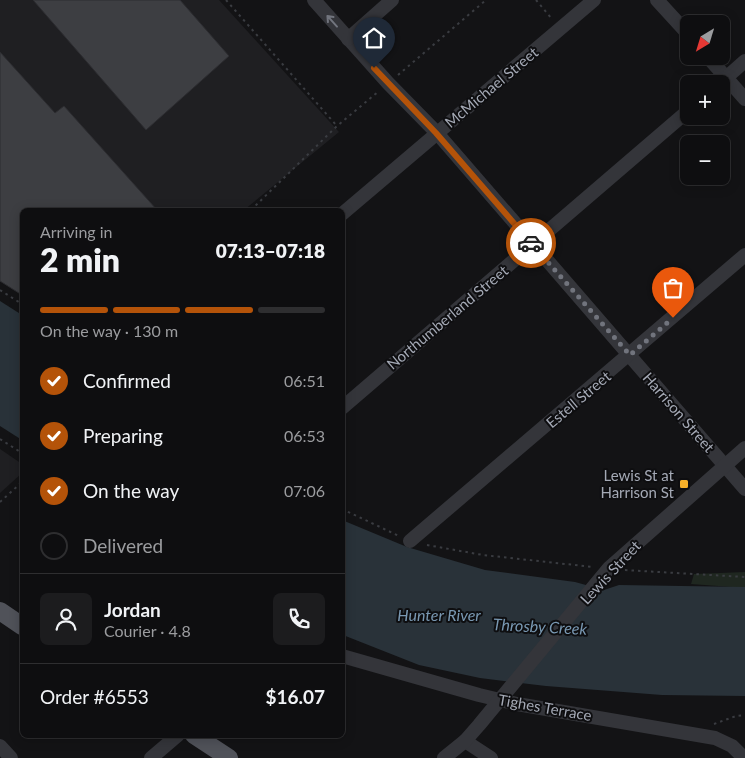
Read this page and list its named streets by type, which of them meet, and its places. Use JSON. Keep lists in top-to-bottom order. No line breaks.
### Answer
{"streets":{"street":["McMichael Street","Northumberland Street","Estell Street","Harrison Street","Lewis Street","Tighes Terrace"]},"crossings":[["McMichael Street","Harrison Street"],["Northumberland Street","Harrison Street"],["Estell Street","Harrison Street"],["Harrison Street","Lewis Street"]],"water":["Hunter River","Throsby Creek"],"places":{"transit":["Lewis St at Harrison St"]},"north":"bottom left","page":{"map_buttons":["+","−"],"heading":["2 min","Arriving in","07:13–07:18"],"panel":["Jordan","Courier · 4.8","Order #6553","$16.07"],"bar":"On the way · 130 m","list":[["Confirmed","06:51"],["Preparing","06:53"],["On the way","07:06"],"Delivered"]}}
